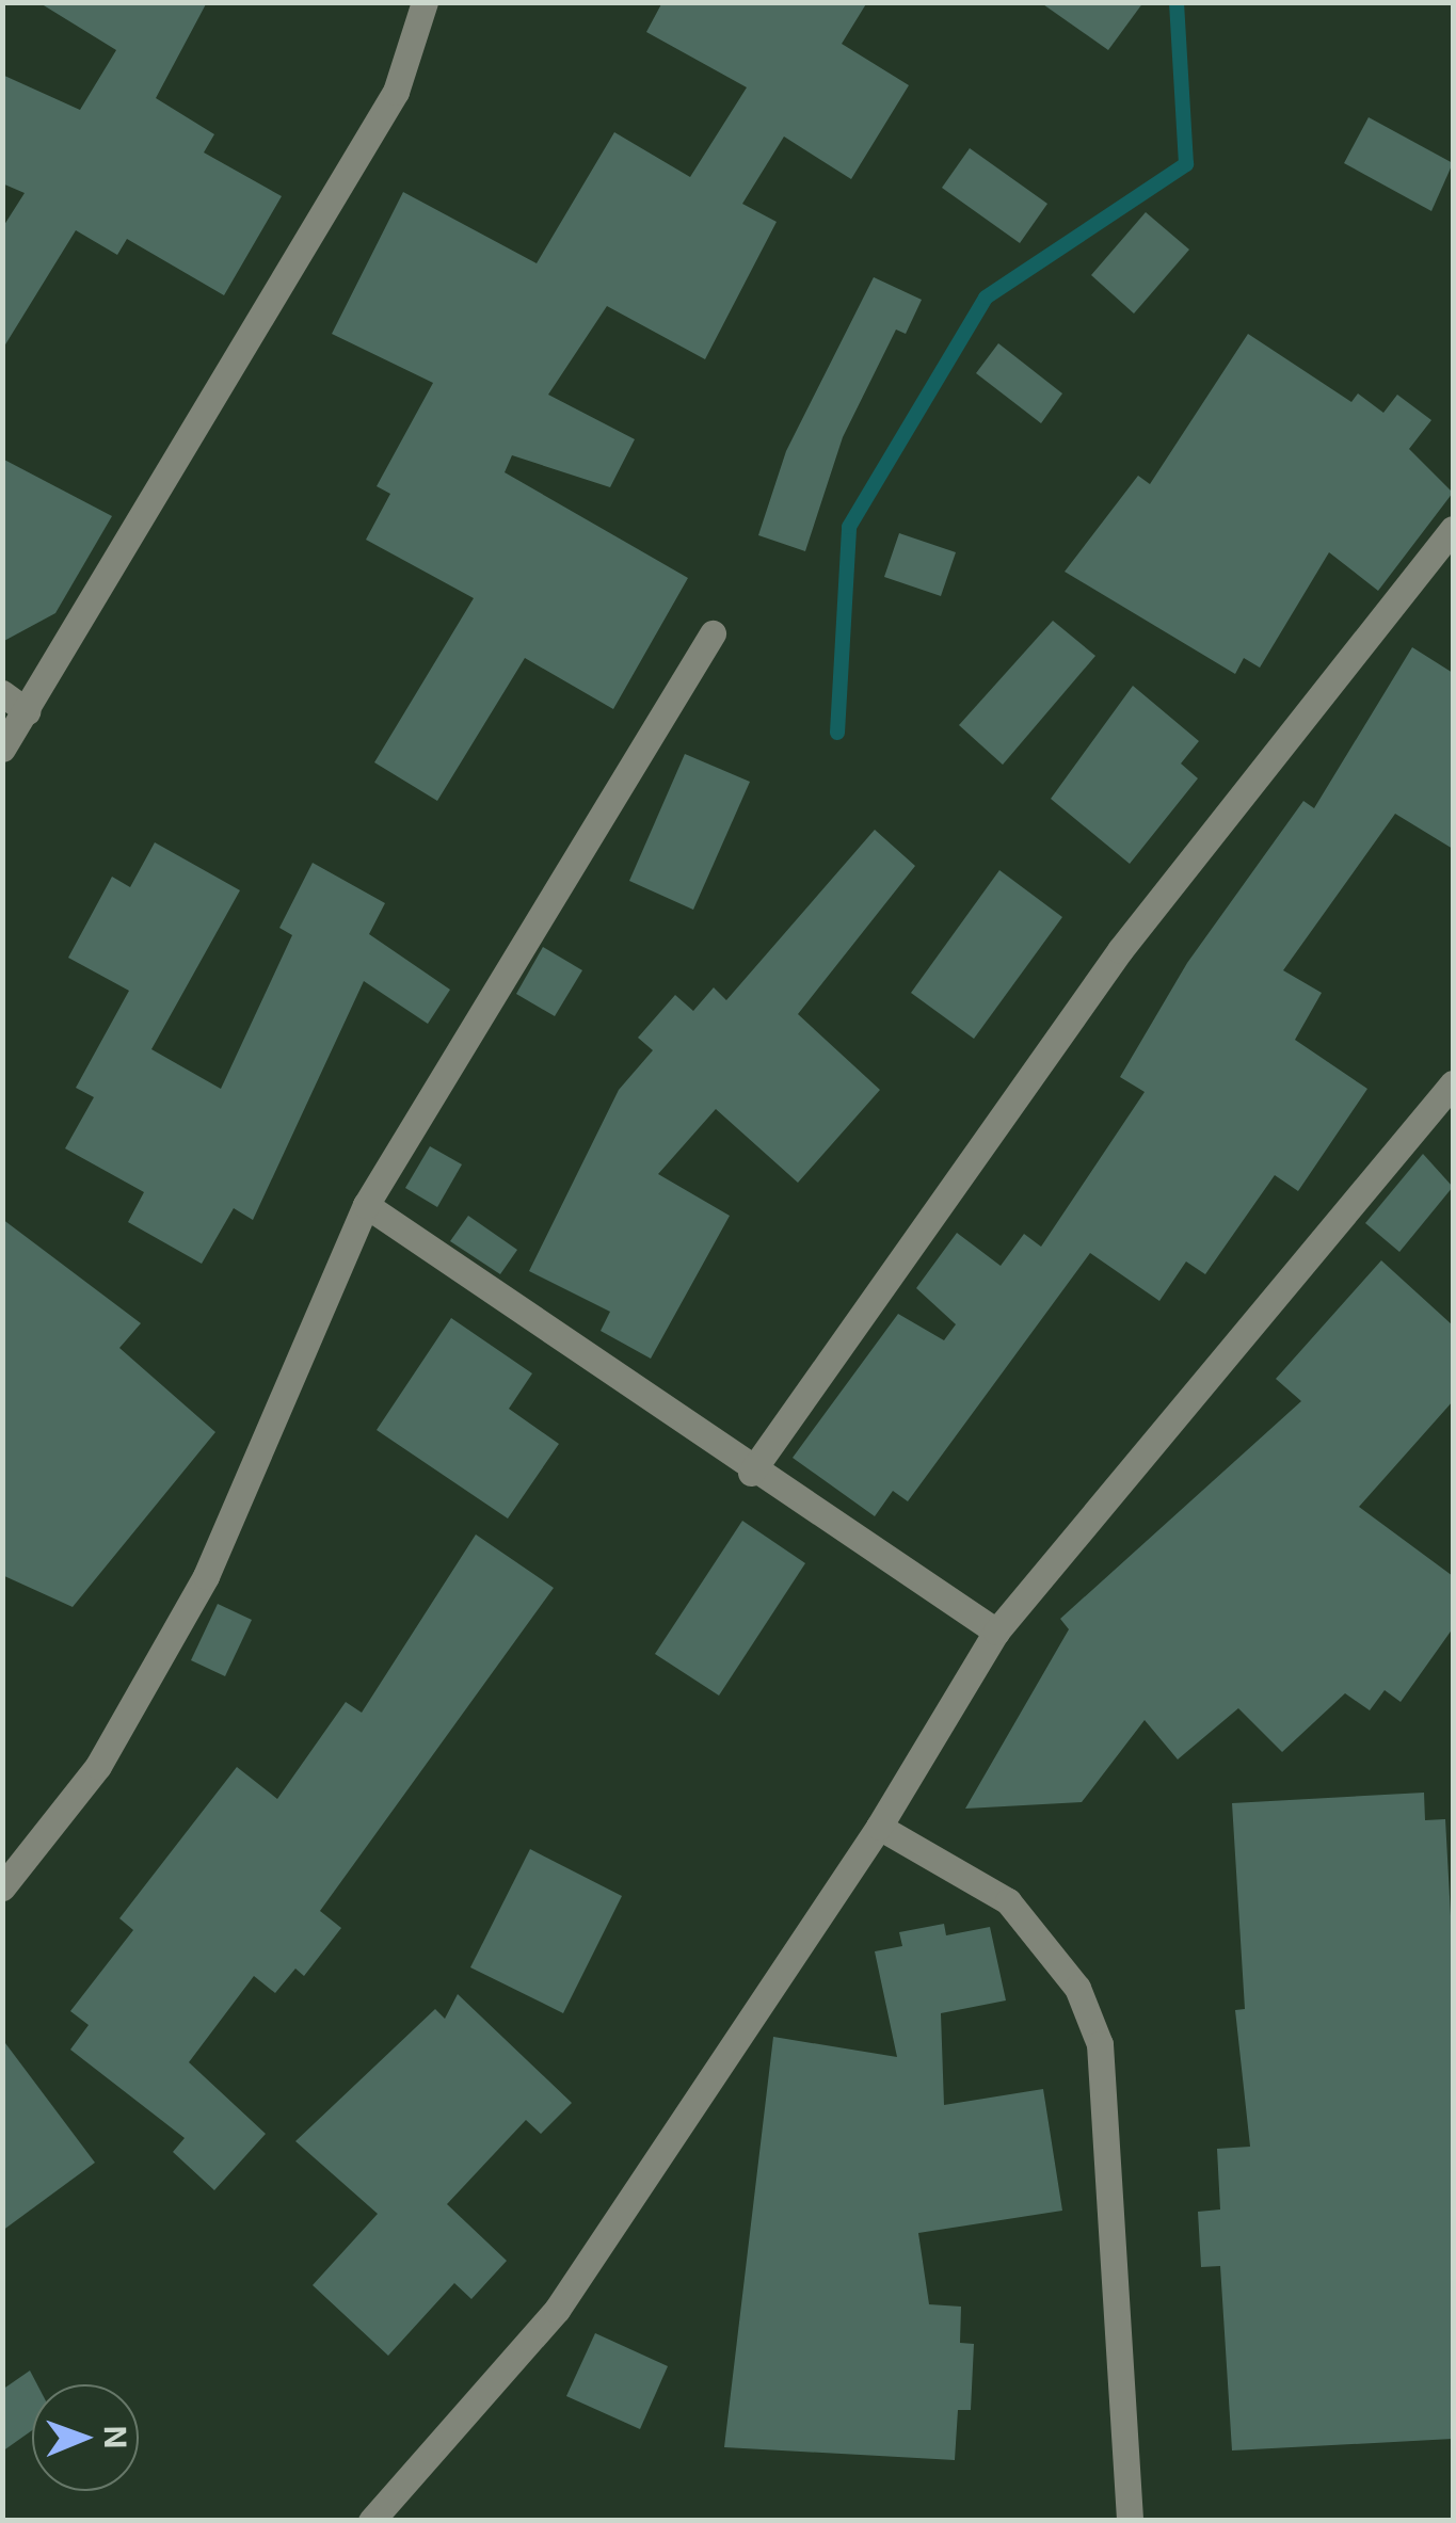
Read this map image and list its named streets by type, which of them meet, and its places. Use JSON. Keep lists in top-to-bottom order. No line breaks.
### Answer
{"north":"right"}
